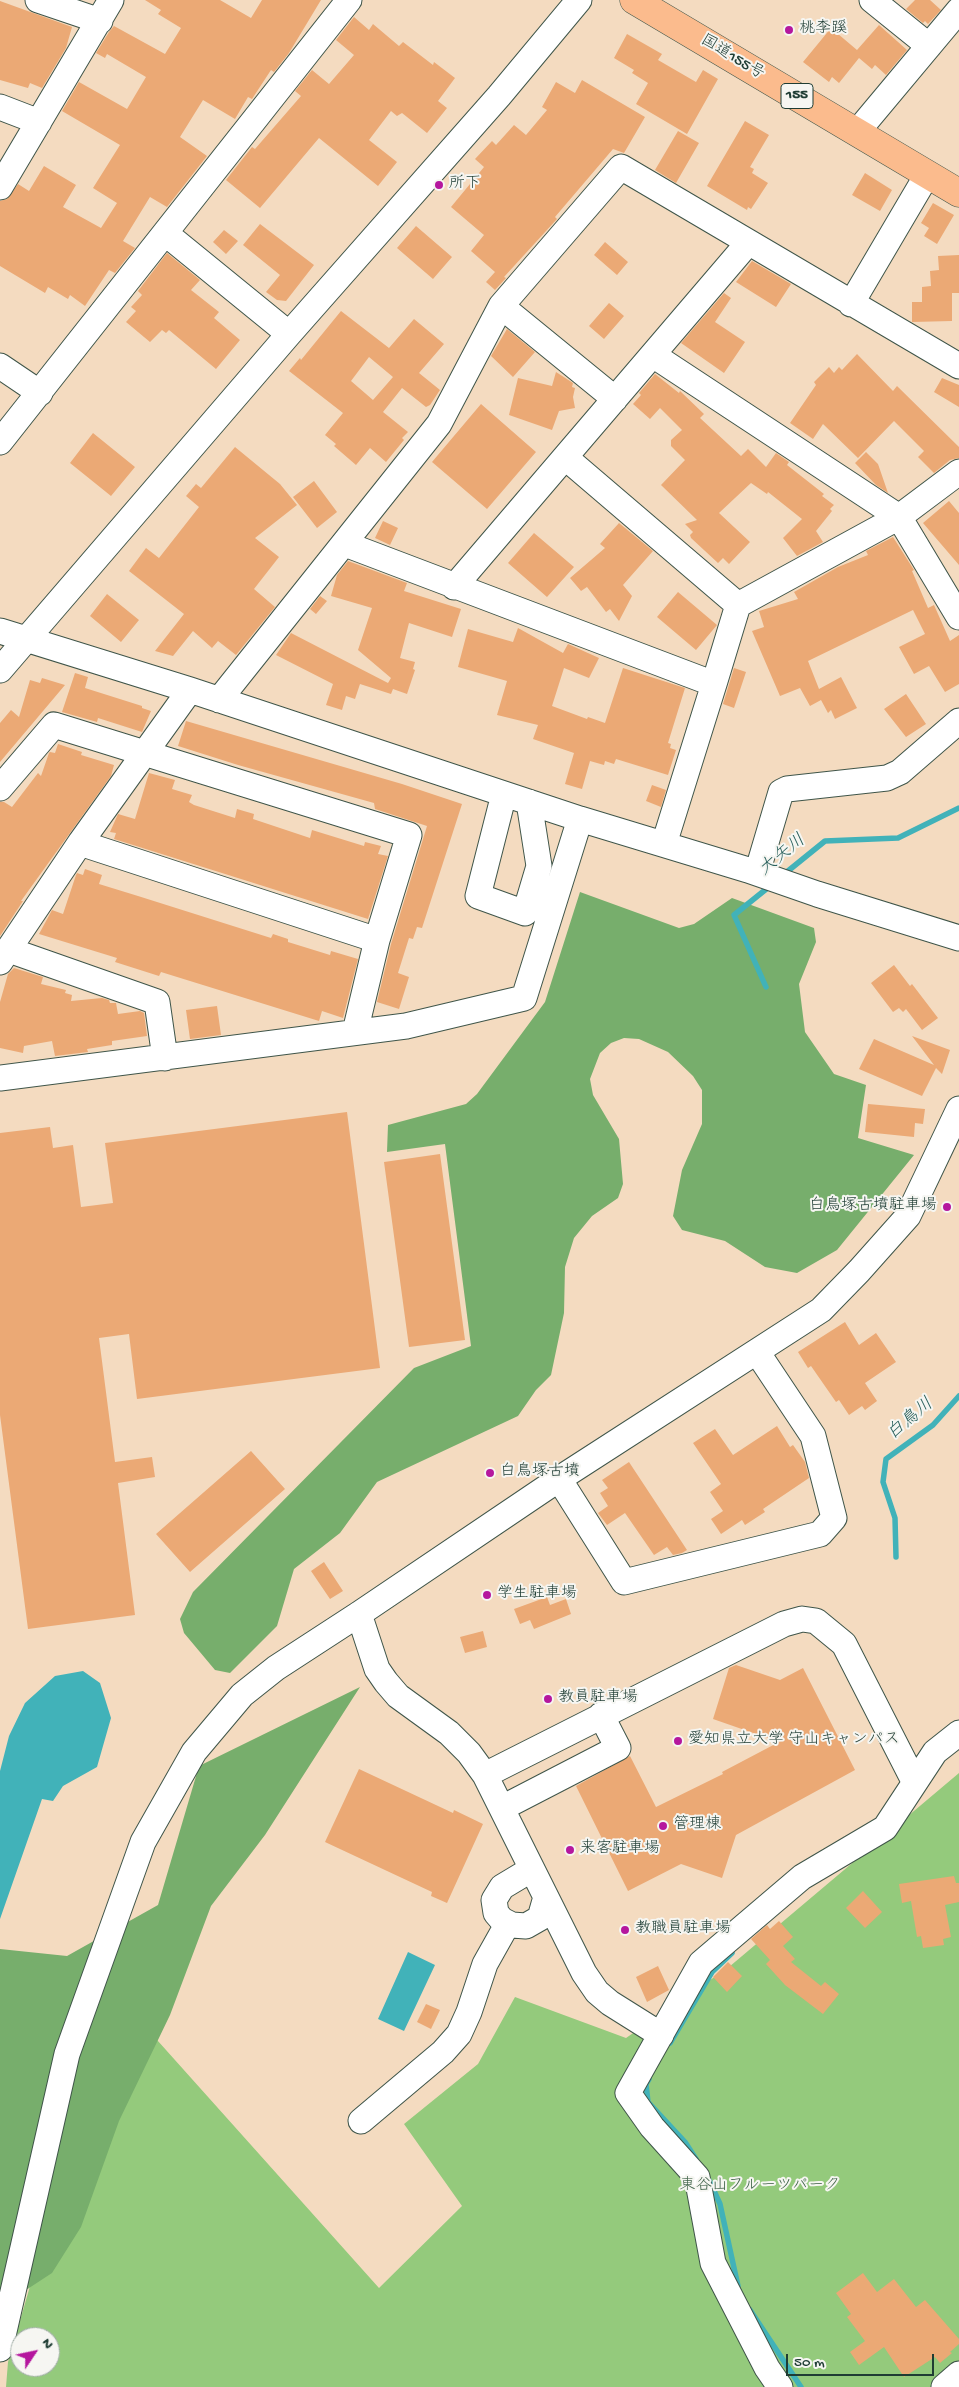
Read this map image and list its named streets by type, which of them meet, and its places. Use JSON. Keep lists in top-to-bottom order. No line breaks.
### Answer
{"streets":{"highway":["国道155号","155"]},"water":["大矢川","白鳥川"],"parks":["東谷山フルーツパーク"],"places":["桃李蹊","所下","白鳥塚古墳駐車場","白鳥塚古墳","学生駐車場","教員駐車場","愛知県立大学 守山キャンパス","管理棟","来客駐車場","教職員駐車場"],"scale_bar":"50 m","north":"top right"}
